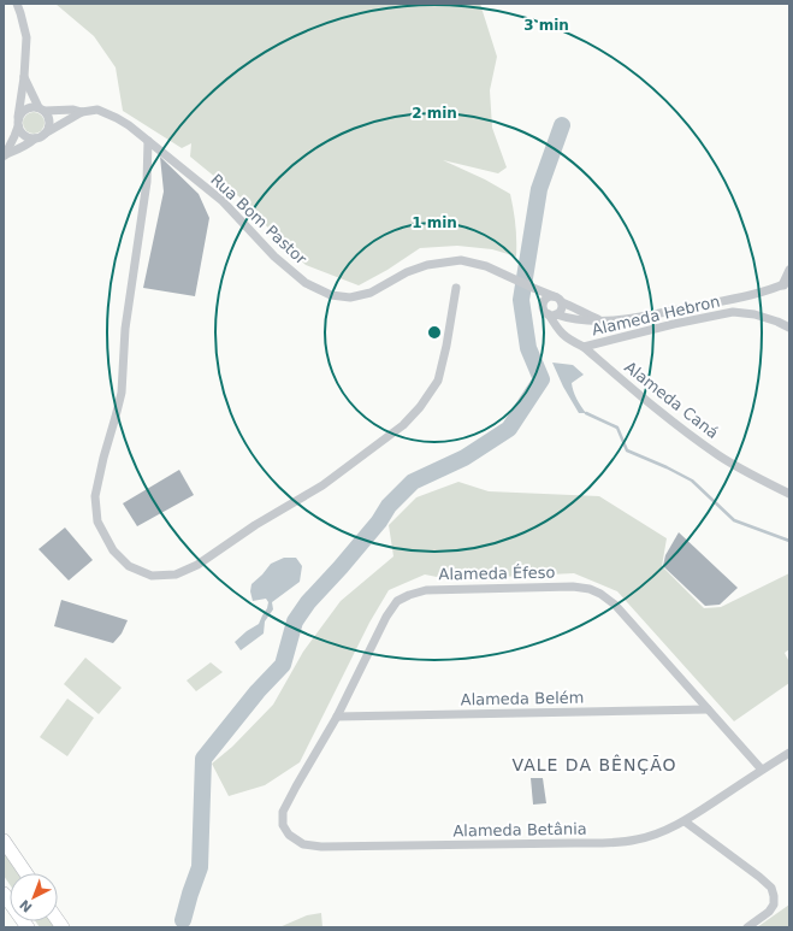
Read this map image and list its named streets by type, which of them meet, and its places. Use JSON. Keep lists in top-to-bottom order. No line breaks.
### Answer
{"streets":{"street":["Rua Bom Pastor","Alameda Hebron","Alameda Caná","Alameda Éfeso","Alameda Belém","Alameda Betânia"]},"crossings":[["Alameda Hebron","Alameda Caná"],["Alameda Éfeso","Alameda Belém"],["Alameda Éfeso","Alameda Betânia"]],"districts":["VALE DA BÊNÇÃO"],"north":"bottom left","rings":["3 min","2 min","1 min"]}
